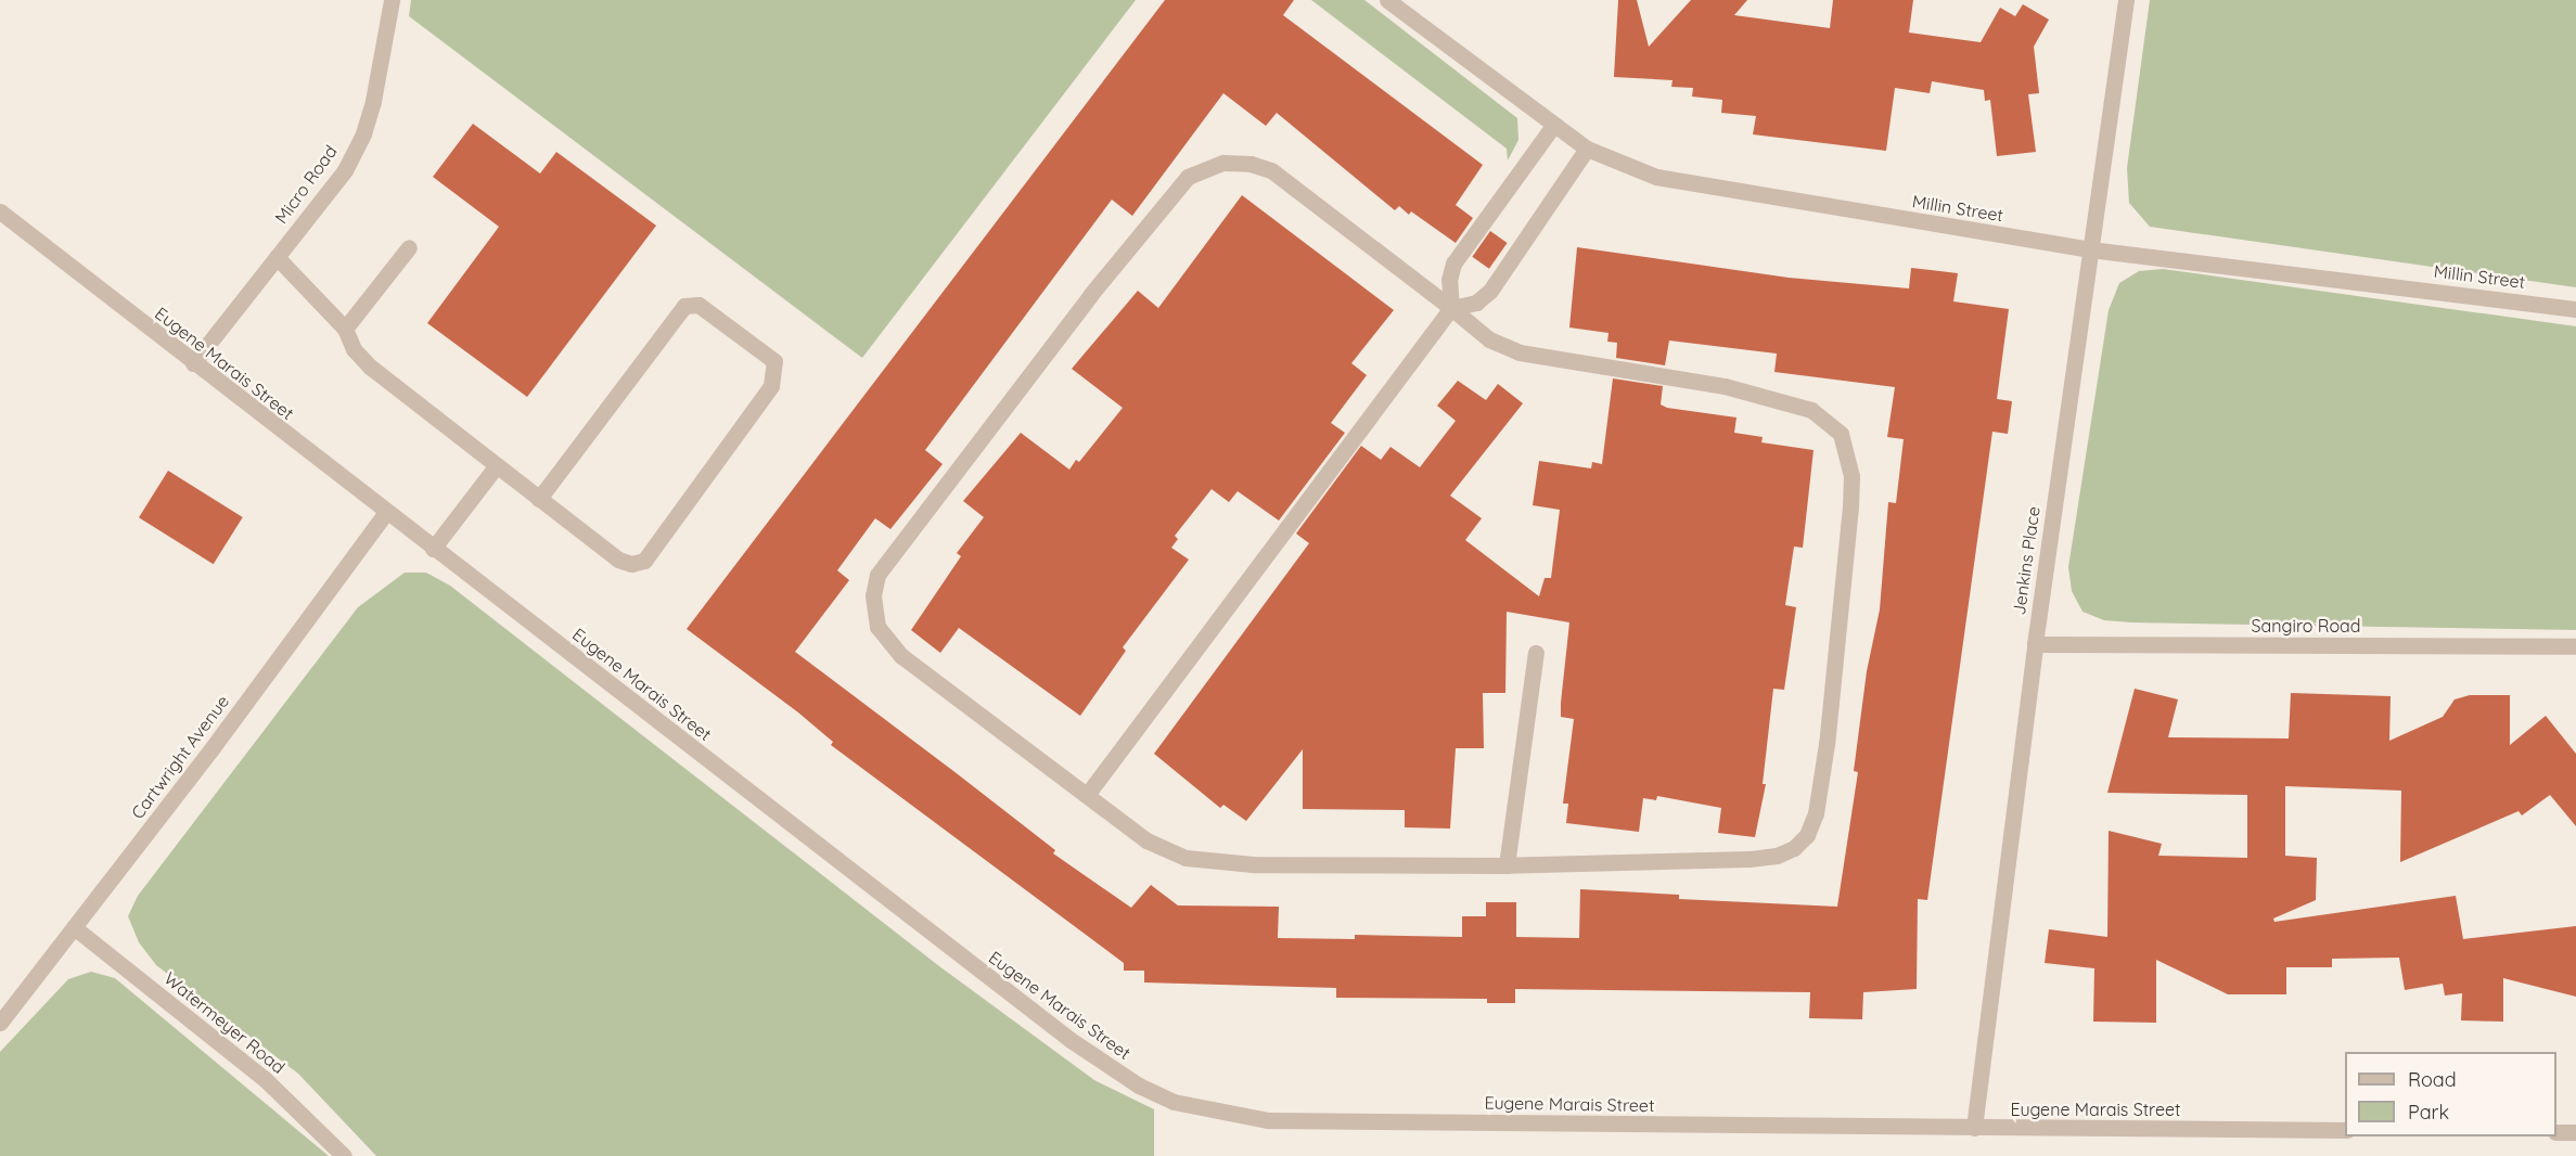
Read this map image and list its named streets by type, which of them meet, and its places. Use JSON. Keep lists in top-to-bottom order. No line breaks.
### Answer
{"streets":{"street":["Micro Road","Millin Street","Eugene Marais Street","Jenkins Place","Sangiro Road","Cartwright Avenue","Watermeyer Road"]},"crossings":[["Micro Road","Eugene Marais Street"],["Millin Street","Jenkins Place"],["Eugene Marais Street","Jenkins Place"],["Eugene Marais Street","Cartwright Avenue"],["Jenkins Place","Sangiro Road"],["Cartwright Avenue","Watermeyer Road"]],"legend":["Road","Park"]}
